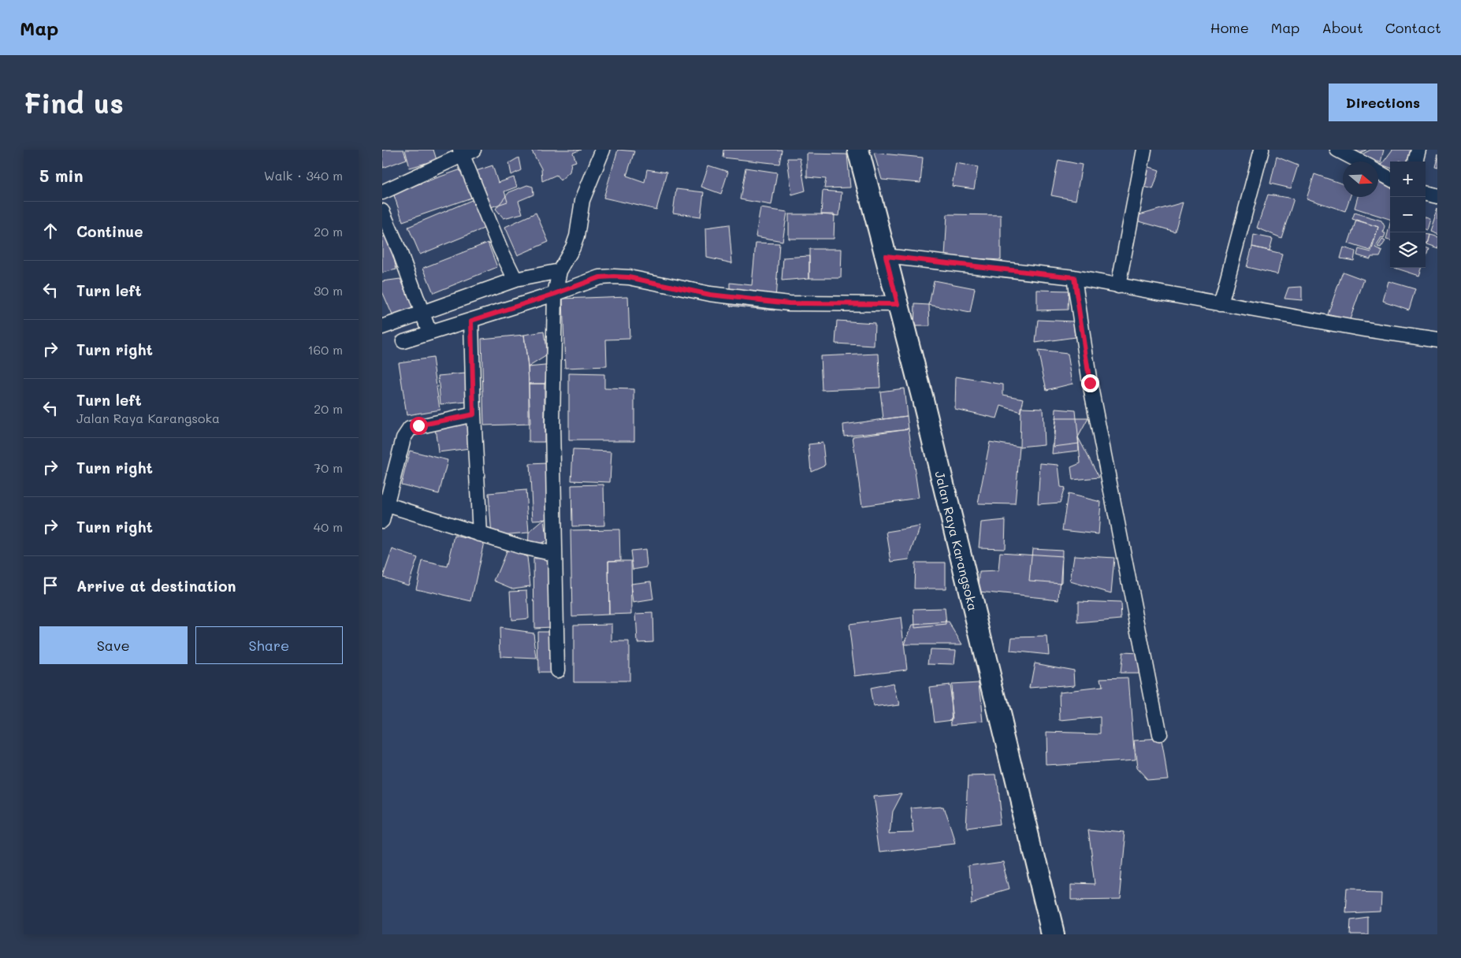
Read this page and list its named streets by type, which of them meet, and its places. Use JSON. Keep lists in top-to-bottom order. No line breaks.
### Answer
{"streets":{"main road":["Jalan Raya Karangsoka"]},"north":"right","page":{"header":"Map","nav":["Home","Map","About","Contact"],"buttons":["Directions",["Save","Share"]],"title":"Find us","heading":["5 min","Walk · 340 m"],"map_buttons":["+","−"],"list":[["Continue","20 m"],["Turn left","30 m"],["Turn right","160 m"],["Turn left","Jalan Raya Karangsoka","20 m"],["Turn right","70 m"],["Turn right","40 m"],"Arrive at destination"]}}
